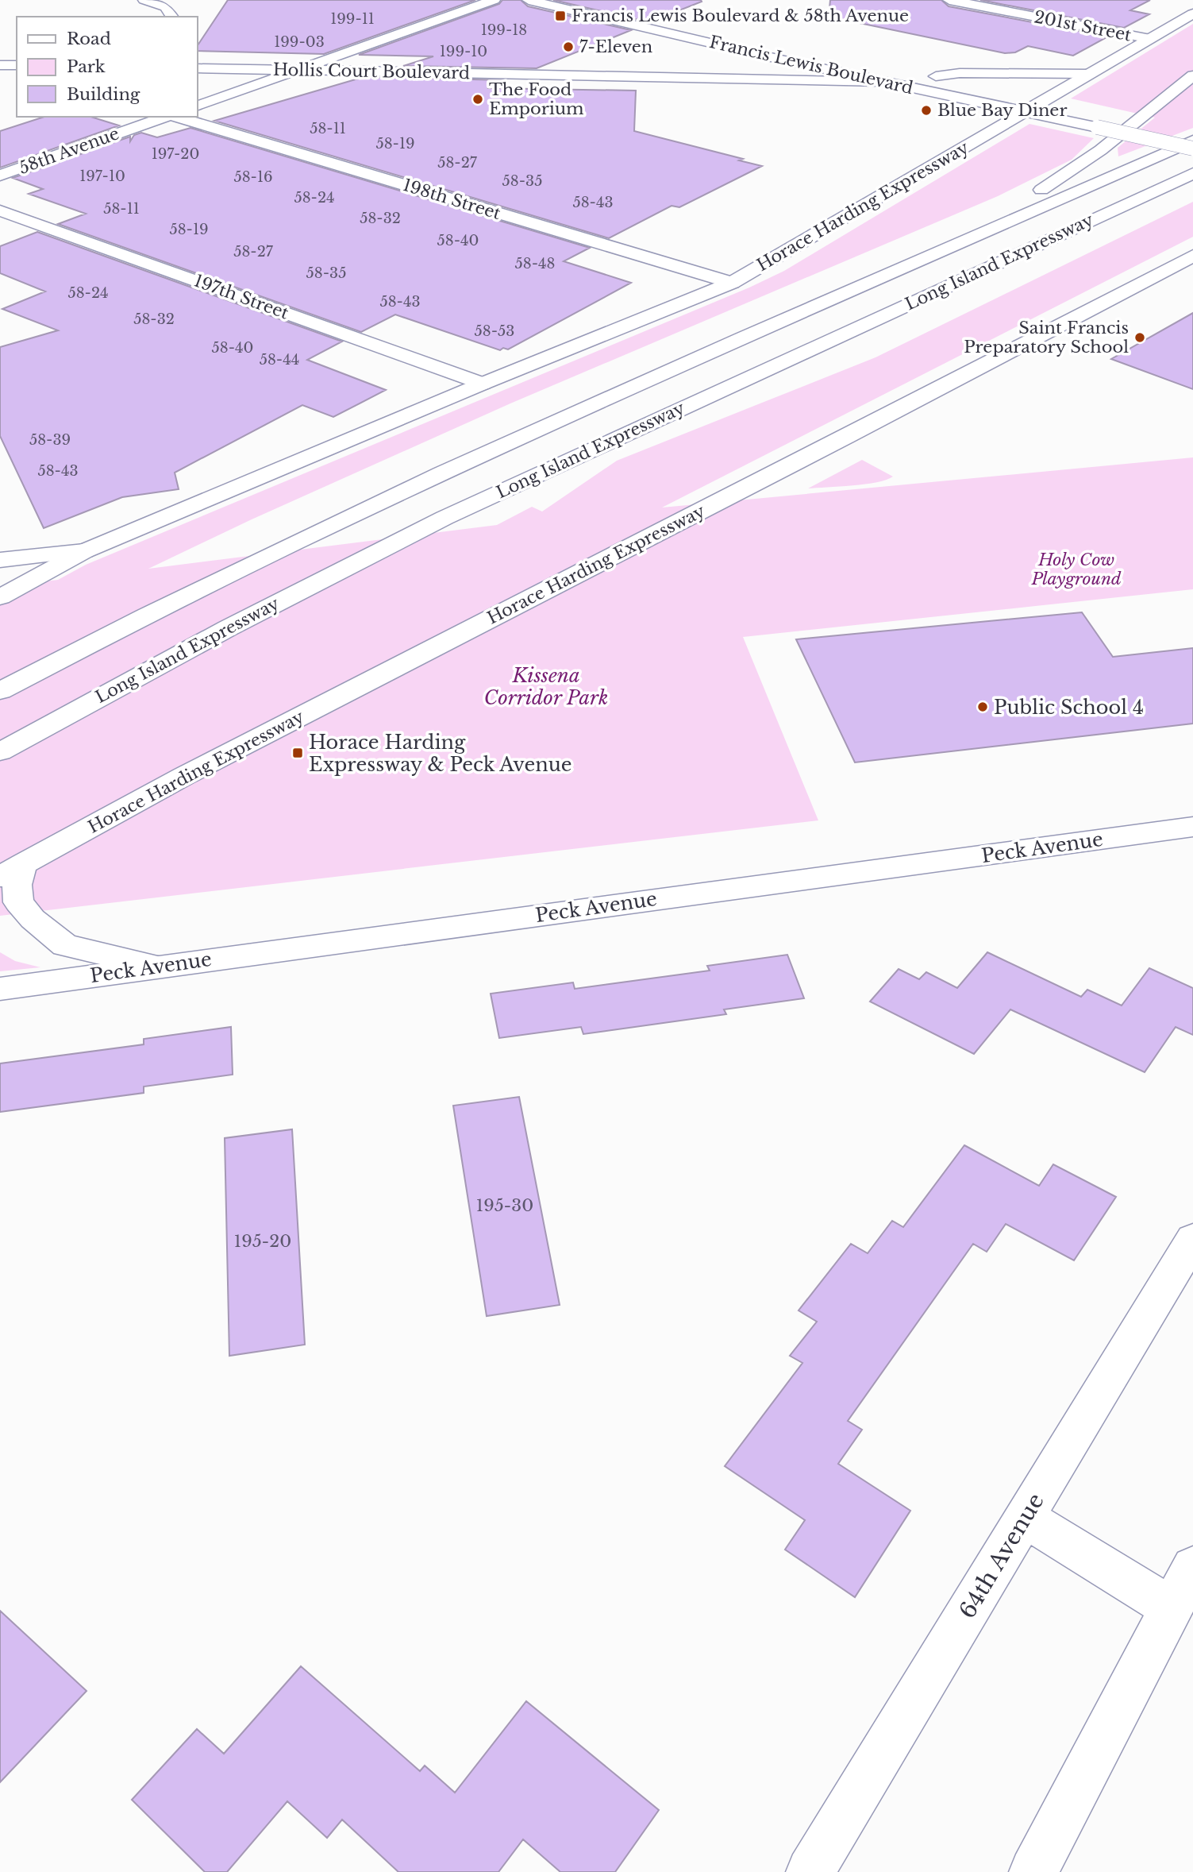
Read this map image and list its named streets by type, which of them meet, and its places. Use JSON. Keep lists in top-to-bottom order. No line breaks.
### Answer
{"streets":{"main road":["201st Street","Francis Lewis Boulevard","Hollis Court Boulevard","58th Avenue","198th Street","Horace Harding Expressway","Long Island Expressway","197th Street","Peck Avenue","64th Avenue"]},"crossings":[["201st Street","Horace Harding Expressway"],["Francis Lewis Boulevard","Hollis Court Boulevard"],["Francis Lewis Boulevard","Horace Harding Expressway"],["198th Street","Horace Harding Expressway"],["Horace Harding Expressway","197th Street"]],"parks":["Holy Cow Playground","Kissena Corridor Park"],"places":{"transit":["Francis Lewis Boulevard & 58th Avenue","Horace Harding Expressway & Peck Avenue"],"other":["7-Eleven","The Food Emporium","Blue Bay Diner","Saint Francis Preparatory School","Public School 4"]},"house_numbers":["199-11","199-18","199-03","199-10","58-11","58-19","197-20","58-27","197-10","58-16","58-35","58-24","58-43","58-11","58-32","58-19","58-40","58-27","58-48","58-35","58-24","58-43","58-32","58-53","58-40","58-44","58-39","58-43","195-30","195-20"],"legend":["Road","Park","Building"]}
